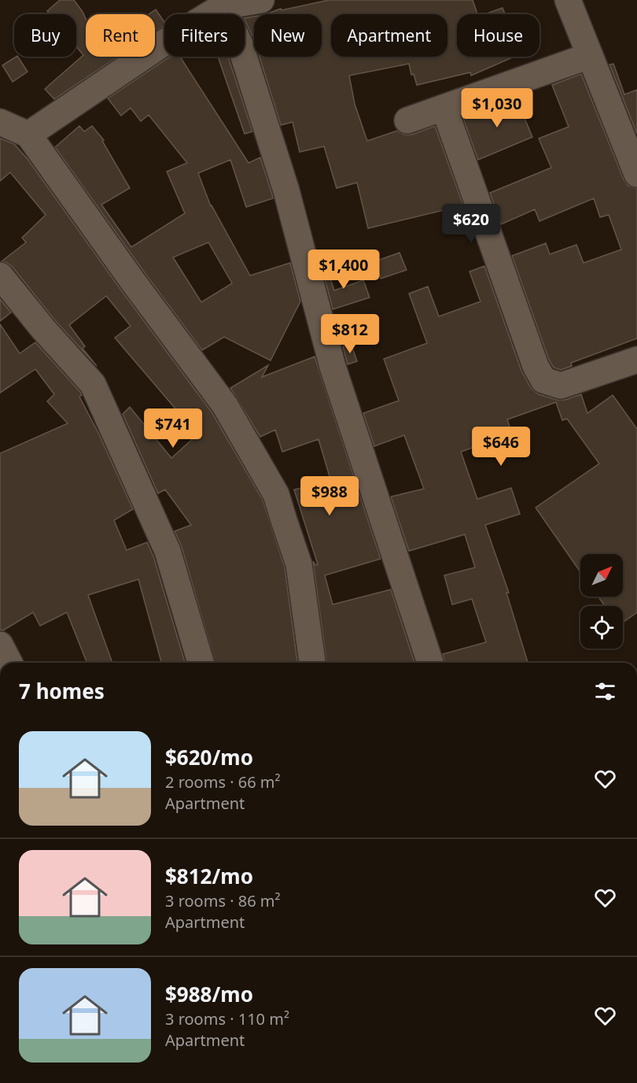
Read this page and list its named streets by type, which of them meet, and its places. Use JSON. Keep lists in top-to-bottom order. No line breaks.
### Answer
{"north":"top right","page":{"chip":["Buy","Rent","Filters","New","Apartment","House"],"price":["$1,030","$620","$1,400","$812","$741","$646","$988"],"heading":"7 homes","list":[{"name":"$620/mo","note":"2 rooms · 66 m² · Apartment"},{"name":"$812/mo","note":"3 rooms · 86 m² · Apartment"},{"name":"$988/mo","note":"3 rooms · 110 m² · Apartment"}]}}
